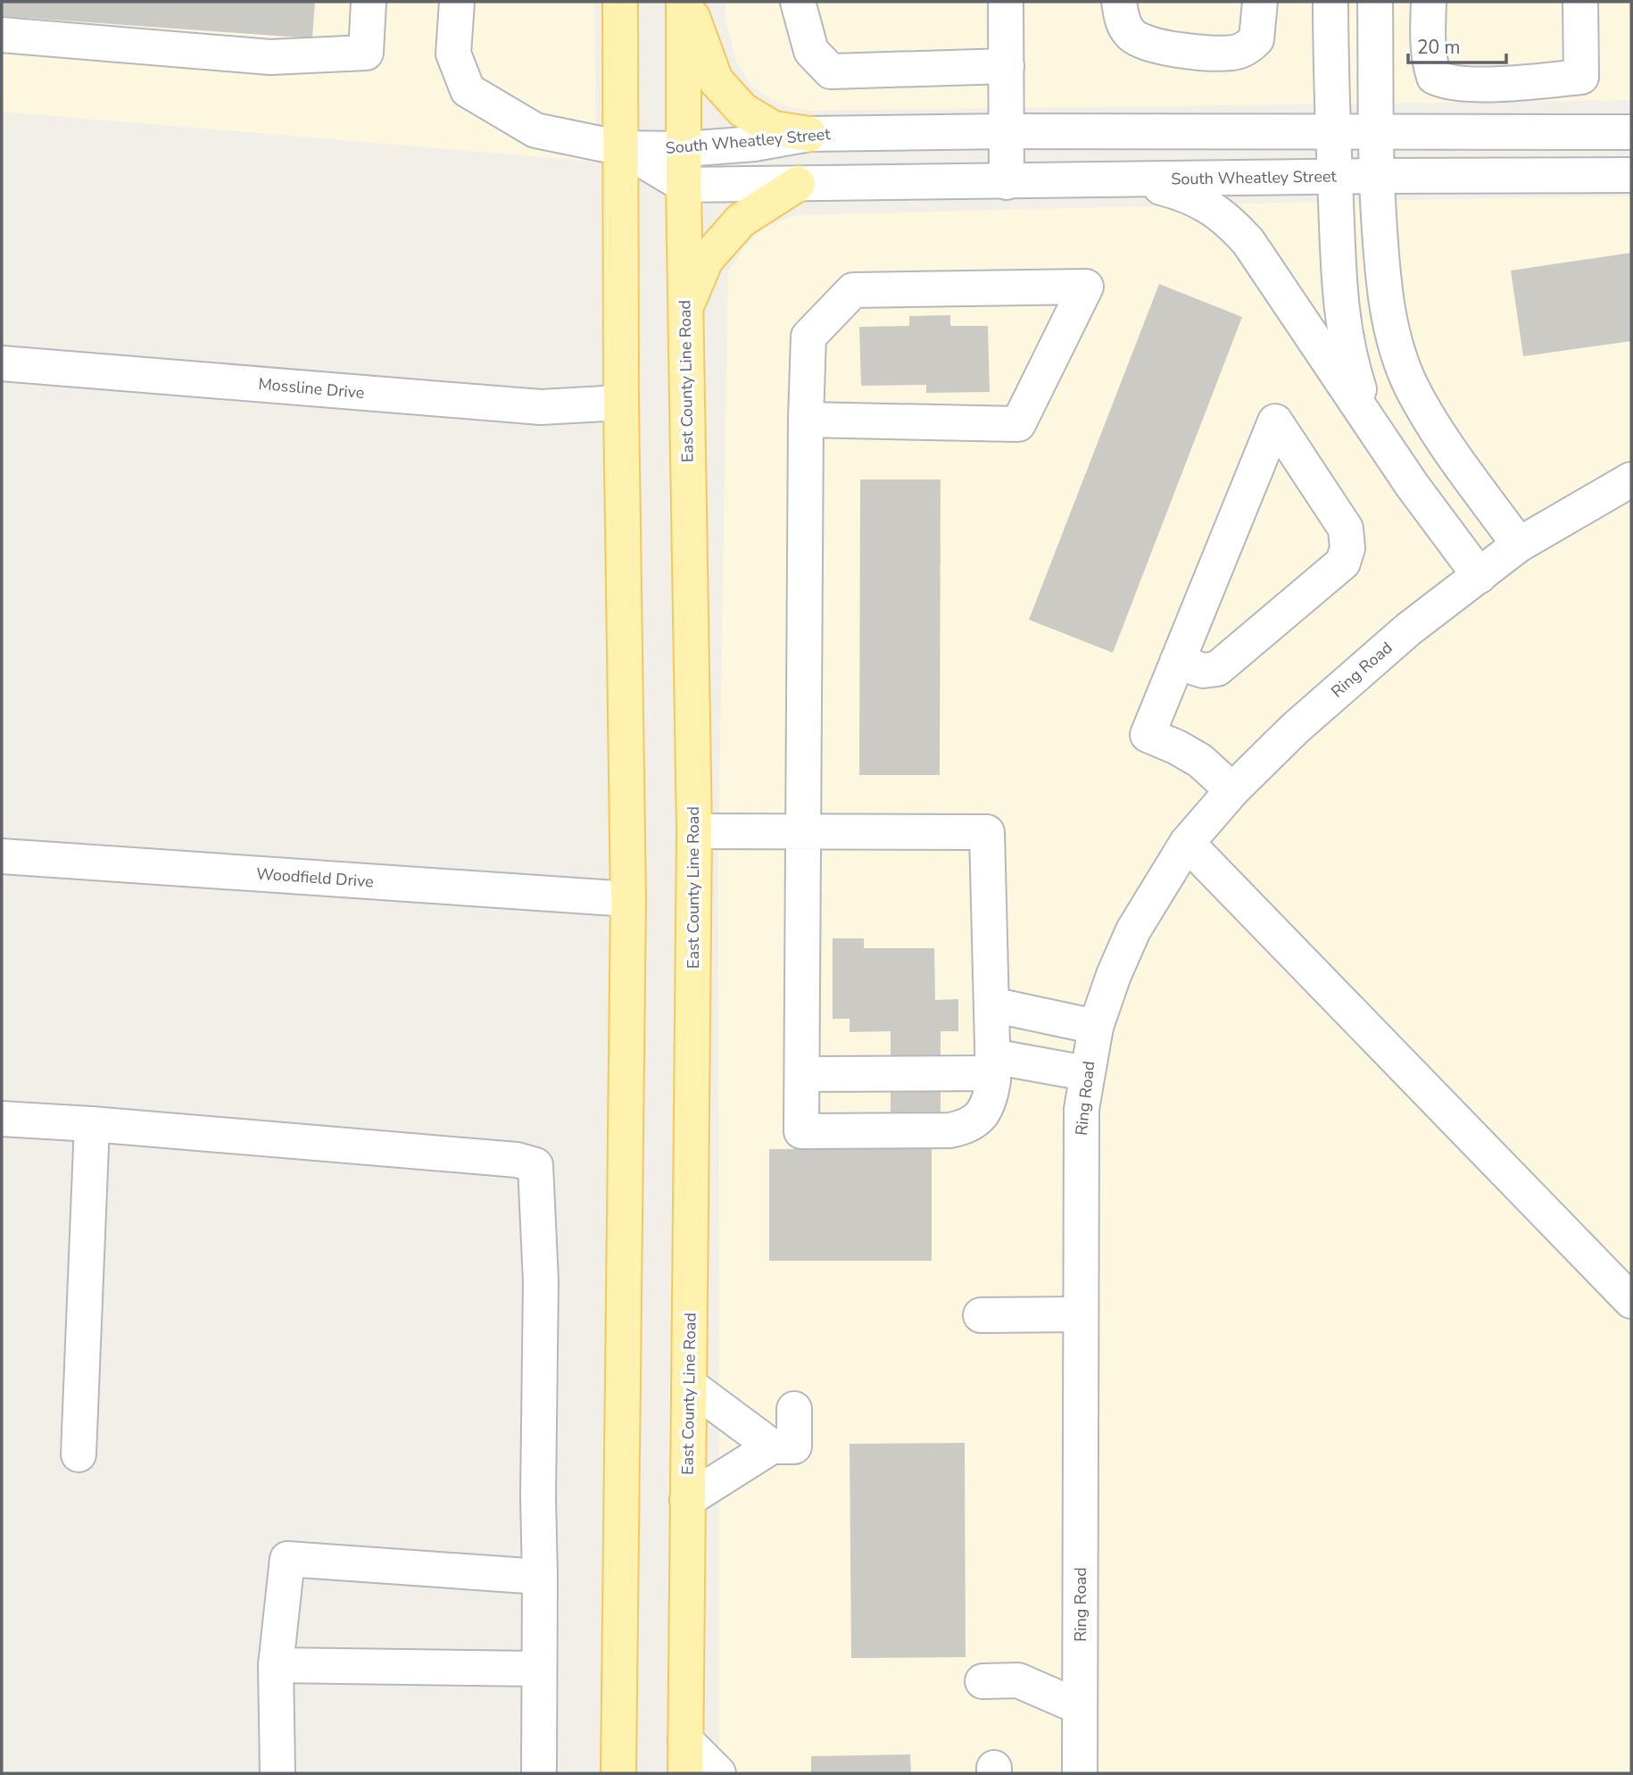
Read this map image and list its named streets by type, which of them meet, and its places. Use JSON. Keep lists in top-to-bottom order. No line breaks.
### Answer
{"streets":{"main road":["East County Line Road"],"street":["South Wheatley Street","Mossline Drive","Ring Road","Woodfield Drive"]},"crossings":[["South Wheatley Street","East County Line Road"]],"scale_bar":"20 m"}
